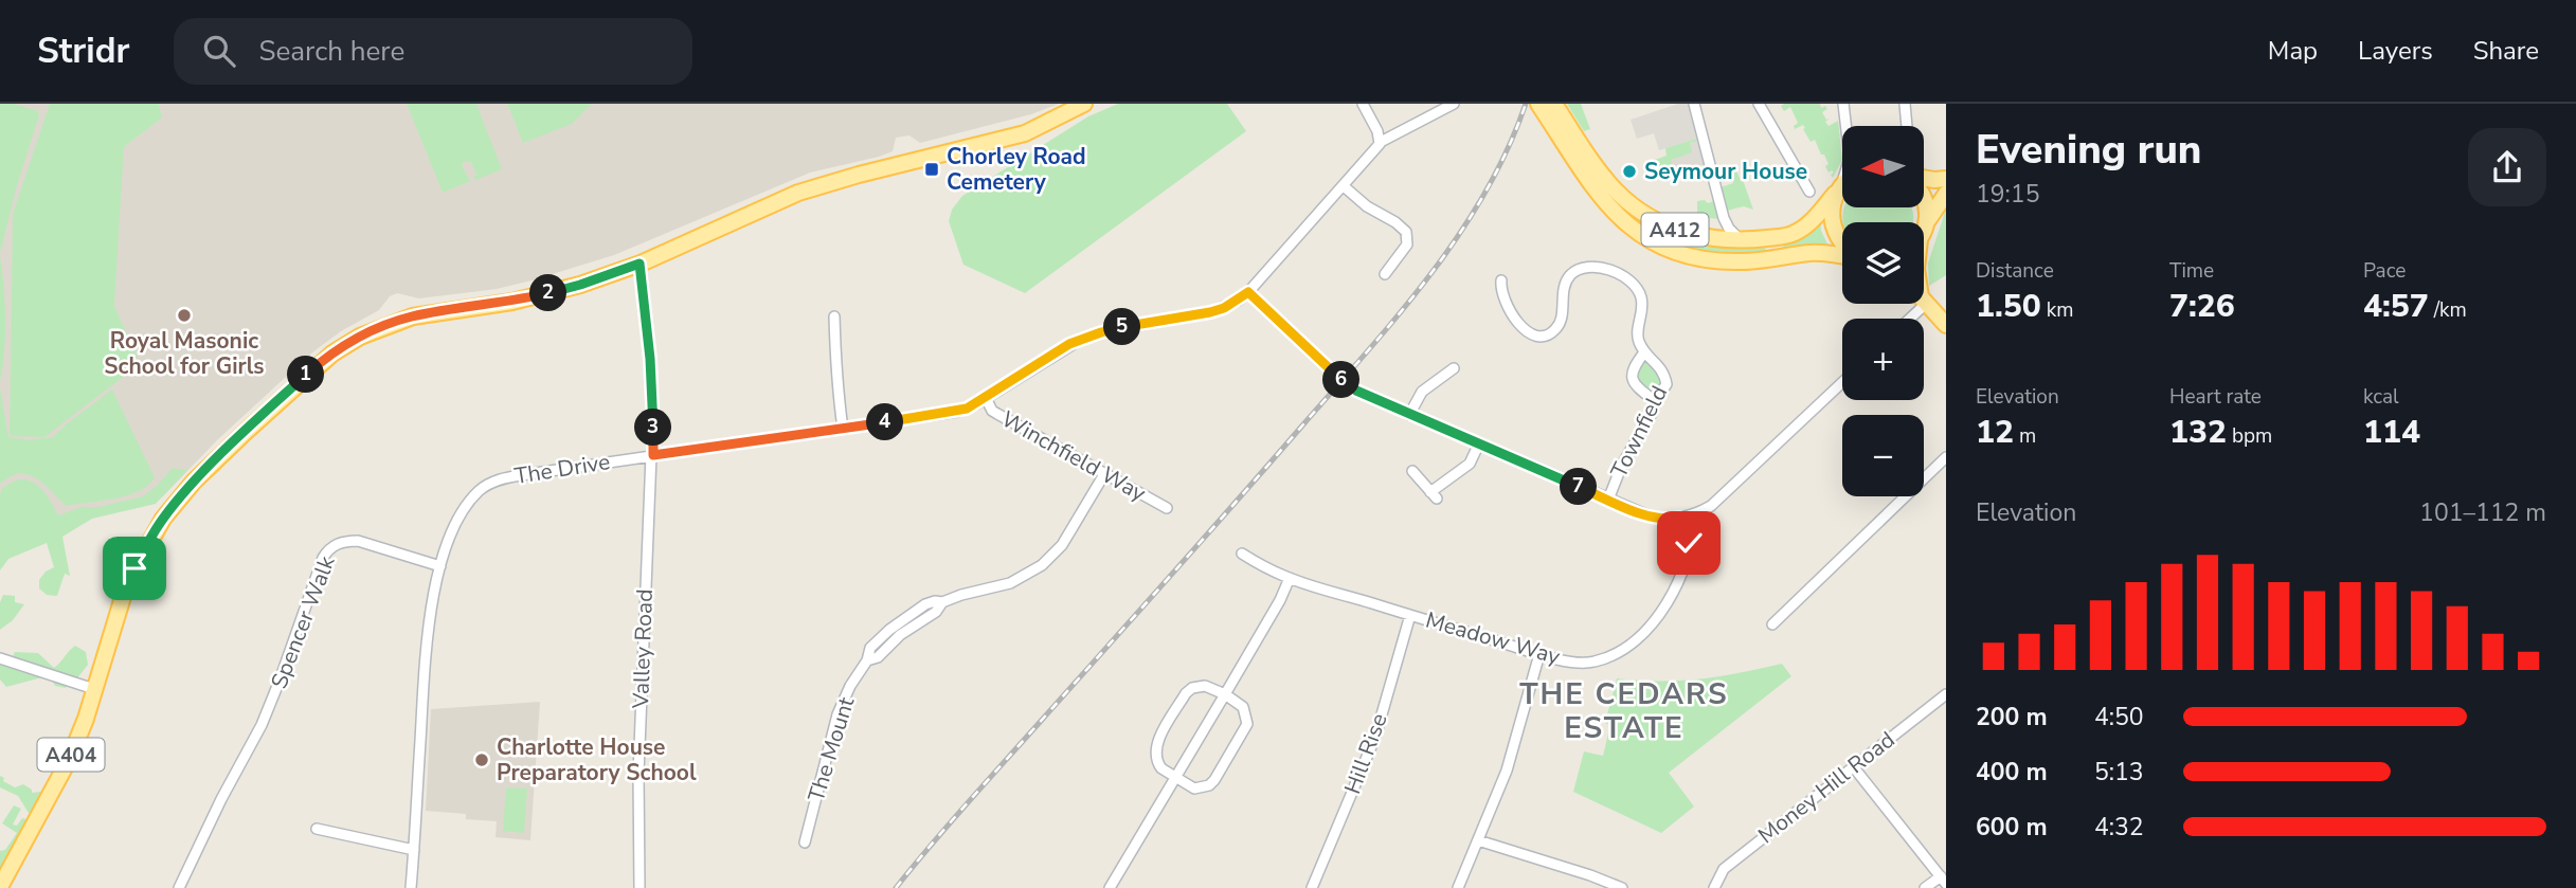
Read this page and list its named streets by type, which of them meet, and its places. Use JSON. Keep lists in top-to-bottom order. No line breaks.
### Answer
{"streets":{"main road":["A412","A404"],"street":["Townfield","Winchfield Way","The Drive","Spencer Walk","Meadow Way","Valley Road","The Mount","Hill Rise","Money Hill Road"]},"crossings":[["Winchfield Way","The Drive"],["Winchfield Way","The Mount"],["The Drive","Spencer Walk"],["The Drive","Valley Road"],["Meadow Way","Hill Rise"],["Valley Road","A404"]],"districts":["THE CEDARS ESTATE"],"places":{"transit":["Chorley Road Cemetery"],"other":["Seymour House","Royal Masonic School for Girls","Charlotte House Preparatory School"]},"north":"left","page":{"header":"Stridr","search":"Search here","nav":["Map","Layers","Share"],"heading":["Evening run","19:15"],"map_buttons":["+","−"],"stats":[["Distance","1.50 km"],["Time","7:26"],["Pace","4:57 /km"],["Elevation","12 m"],["Heart rate","132 bpm"],["kcal","114"]],"pins":["2","5","1","6","4","3","7"],"chart":["Elevation","101–112 m"],"list":[{"name":"200 m","note":"4:50"},{"name":"400 m","note":"5:13"},{"name":"600 m","note":"4:32"}]}}
